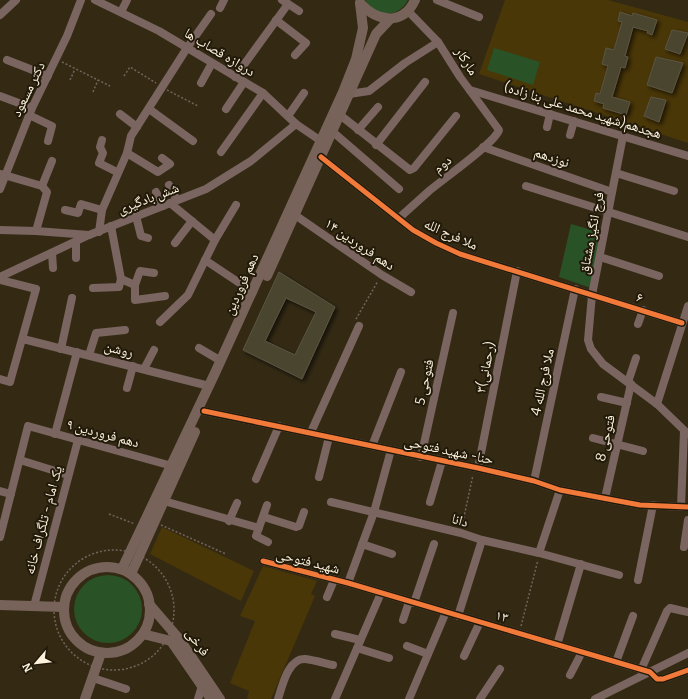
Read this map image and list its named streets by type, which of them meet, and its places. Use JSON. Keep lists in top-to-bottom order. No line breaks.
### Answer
{"streets":{"main road":["دهم فروردین","فرخی"],"street":["دروازه قصاب ها","مارکار","دکتر مسعود","هجدهم(شهید محمد علی بنا زاده)","نوزدهم","دوم","شش بادگیری","فرح انگیز مشتاق","ملا فرج الله","دهم فروردین ۱۴","۶","روشن","۳(رحمانی)","فتوحی 5","4 ملا فرج الله","دهم فروردین ۹","فتوحی 8","حنا- شهید فتوحی","یک امام - تلگراف خانه","دانا","شهید فتوحی","۱۳"]},"crossings":[["دروازه قصاب ها","شش بادگیری"],["دروازه قصاب ها","دهم فروردین"],["مارکار","هجدهم(شهید محمد علی بنا زاده)"],["مارکار","دوم"],["هجدهم(شهید محمد علی بنا زاده)","فرح انگیز مشتاق"],["نوزدهم","دوم"],["نوزدهم","فرح انگیز مشتاق"],["دوم","ملا فرج الله"],["فرح انگیز مشتاق","ملا فرج الله"],["فرح انگیز مشتاق","۶"],["فرح انگیز مشتاق","فتوحی 8"],["ملا فرج الله","دهم فروردین"],["ملا فرج الله","۶"],["ملا فرج الله","۳(رحمانی)"],["ملا فرج الله","4 ملا فرج الله"],["دهم فروردین ۱۴","دهم فروردین"],["دهم فروردین","روشن"],["دهم فروردین","دهم فروردین ۹"],["دهم فروردین","حنا- شهید فتوحی"],["دهم فروردین","فرخی"],["۳(رحمانی)","حنا- شهید فتوحی"],["فتوحی 5","حنا- شهید فتوحی"],["4 ملا فرج الله","حنا- شهید فتوحی"],["دهم فروردین ۹","یک امام - تلگراف خانه"],["فتوحی 8","حنا- شهید فتوحی"],["شهید فتوحی","۱۳"]],"north":"bottom left"}
